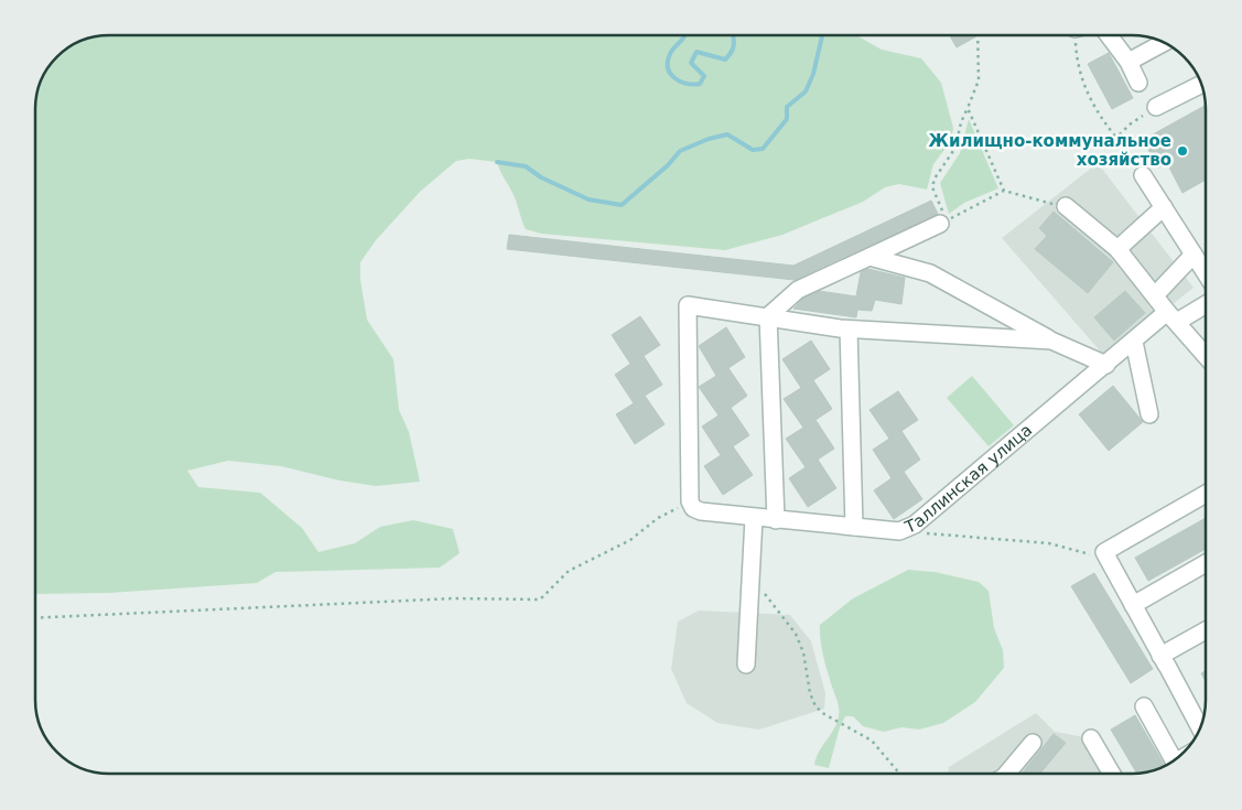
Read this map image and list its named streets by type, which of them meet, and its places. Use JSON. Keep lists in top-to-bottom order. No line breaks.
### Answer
{"streets":{"street":["Таллинская улица"]},"places":["Жилищно-коммунальное хозяйство"]}
